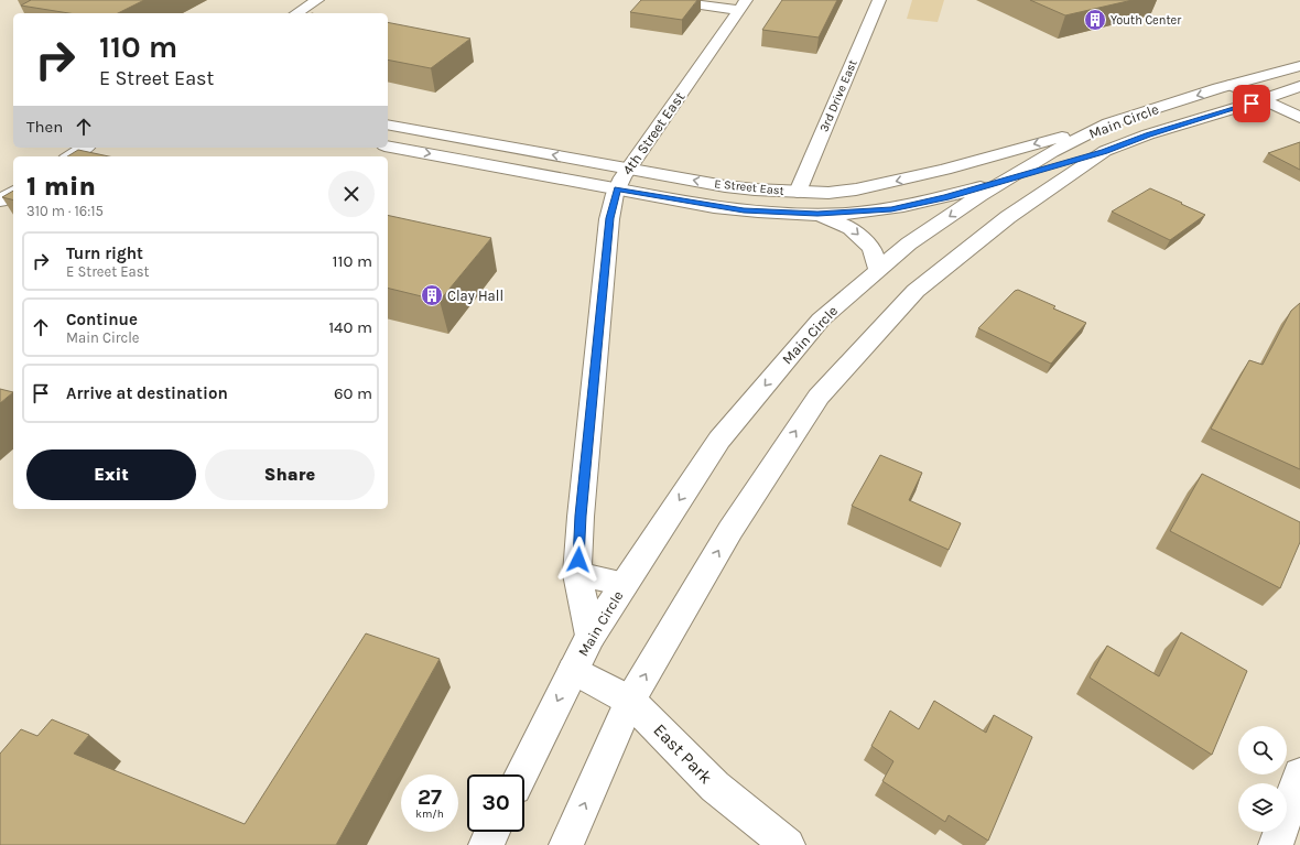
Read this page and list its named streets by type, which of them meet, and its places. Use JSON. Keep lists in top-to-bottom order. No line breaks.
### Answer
{"streets":{"street":["3rd Drive East","Main Circle","4th Street East","E Street East","East Park"]},"crossings":[["3rd Drive East","E Street East"],["Main Circle","4th Street East"],["Main Circle","E Street East"],["Main Circle","East Park"],["4th Street East","E Street East"]],"places":{"building":["Youth Center","Clay Hall"]},"page":{"turn":["110 m","E Street East"],"then":"Then","heading":["1 min","310 m · 16:15"],"list":[{"name":"Turn right","note":"E Street East","value":"110 m"},{"name":"Continue","note":"Main Circle","value":"140 m"},{"name":"Arrive at destination","value":"60 m"}],"buttons":["Exit","Share"],"speed":"27 km/h","limit":"30"}}
